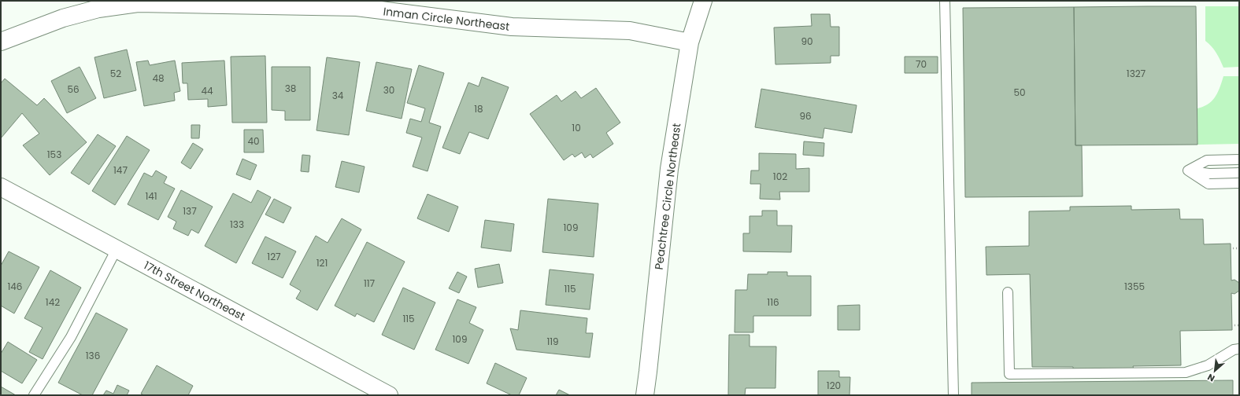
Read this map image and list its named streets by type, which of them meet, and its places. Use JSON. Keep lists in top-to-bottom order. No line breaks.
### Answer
{"streets":{"street":["Inman Circle Northeast","Peachtree Circle Northeast","17th Street Northeast"]},"crossings":[["Inman Circle Northeast","Peachtree Circle Northeast"]],"house_numbers":["90","70","52","1327","48","38","56","30","44","50","34","18","96","10","40","153","147","102","141","137","133","109","127","121","117","146","1355","115","142","116","115","109","119","136","120"],"north":"bottom left"}
